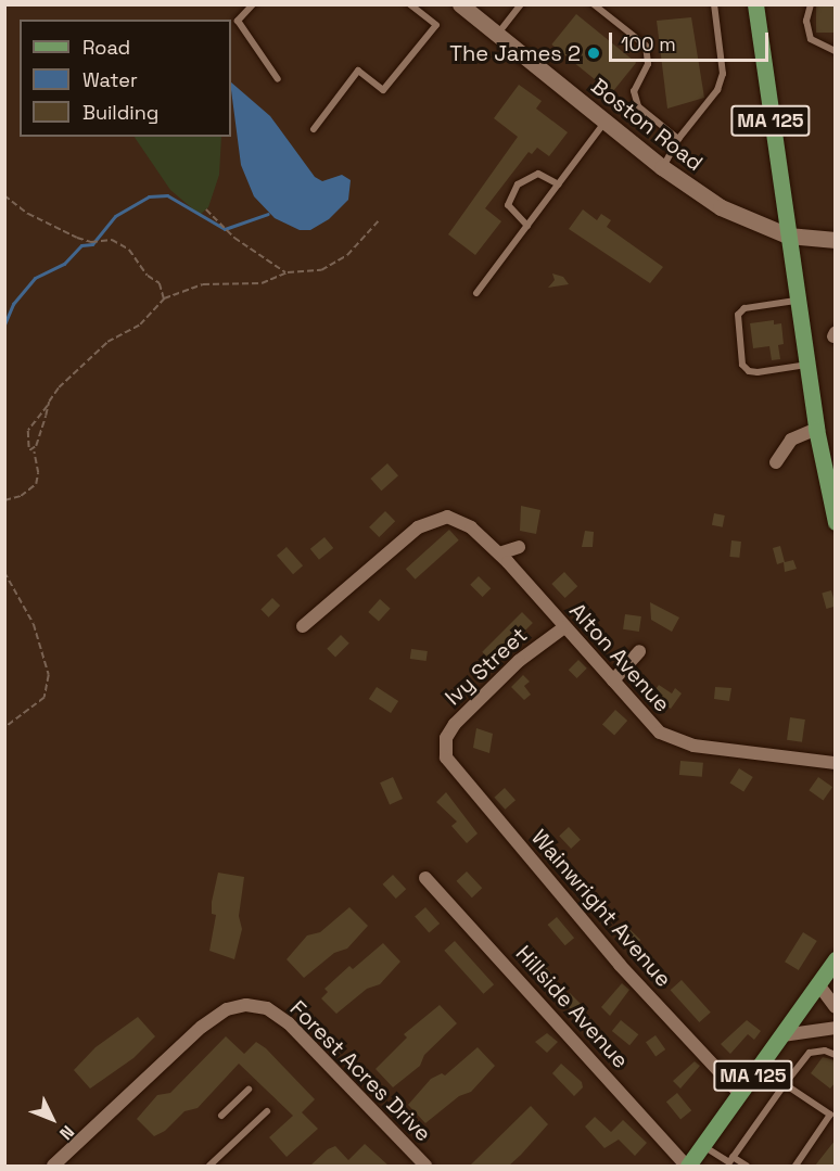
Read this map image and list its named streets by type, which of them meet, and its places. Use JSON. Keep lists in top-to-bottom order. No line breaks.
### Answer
{"streets":{"main road":["MA 125"],"street":["Boston Road","Alton Avenue","Ivy Street","Wainwright Avenue","Hillside Avenue","Forest Acres Drive"]},"crossings":[["MA 125","Boston Road"],["MA 125","Wainwright Avenue"],["MA 125","Hillside Avenue"],["Alton Avenue","Ivy Street"],["Ivy Street","Wainwright Avenue"]],"places":["The James 2"],"legend":["Road","Water","Building"],"scale_bar":"100 m","north":"bottom right"}
